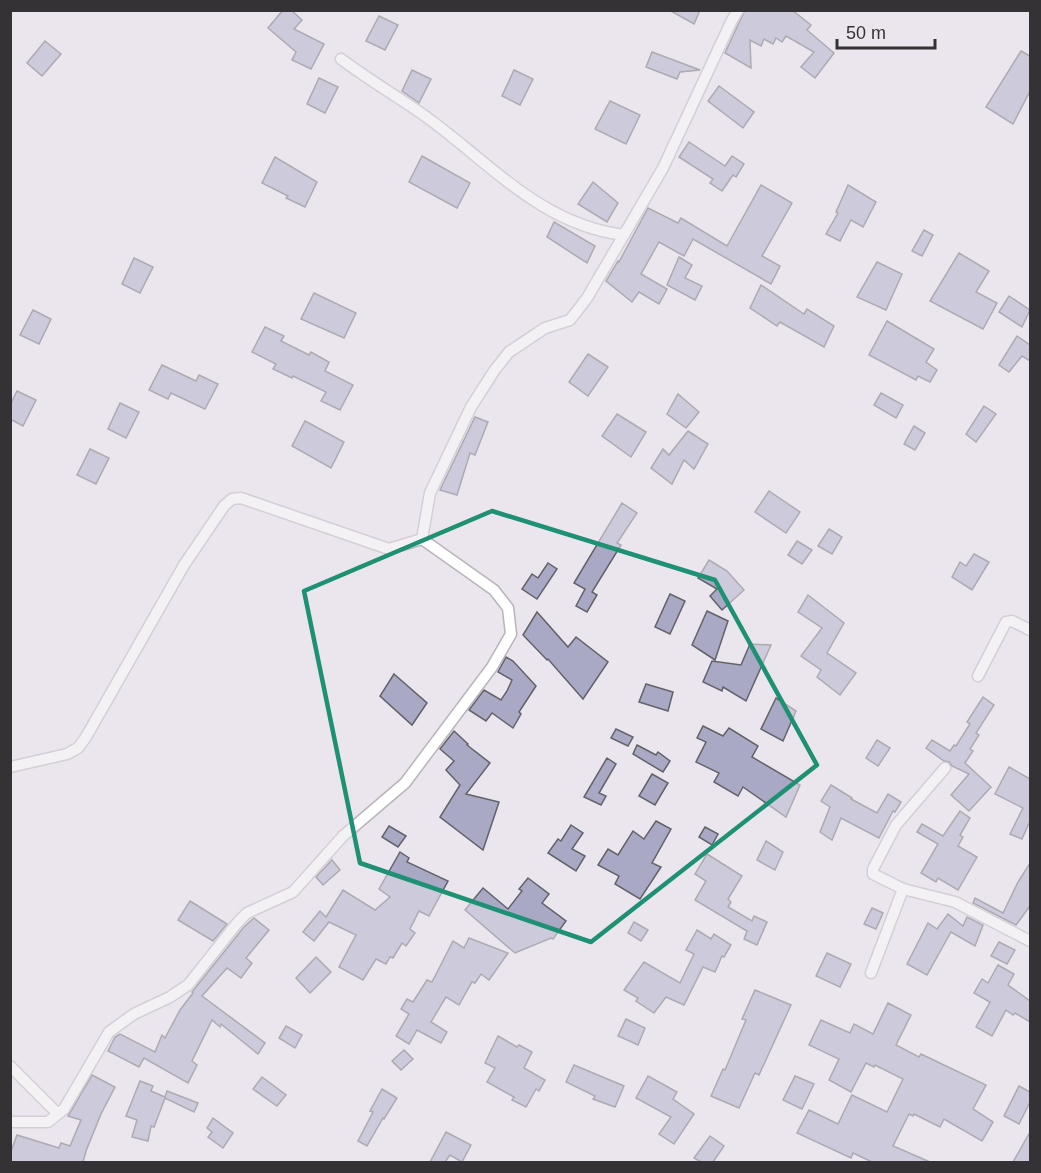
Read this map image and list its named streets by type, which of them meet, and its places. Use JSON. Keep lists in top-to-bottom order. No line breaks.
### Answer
{"scale_bar":"50 m"}
